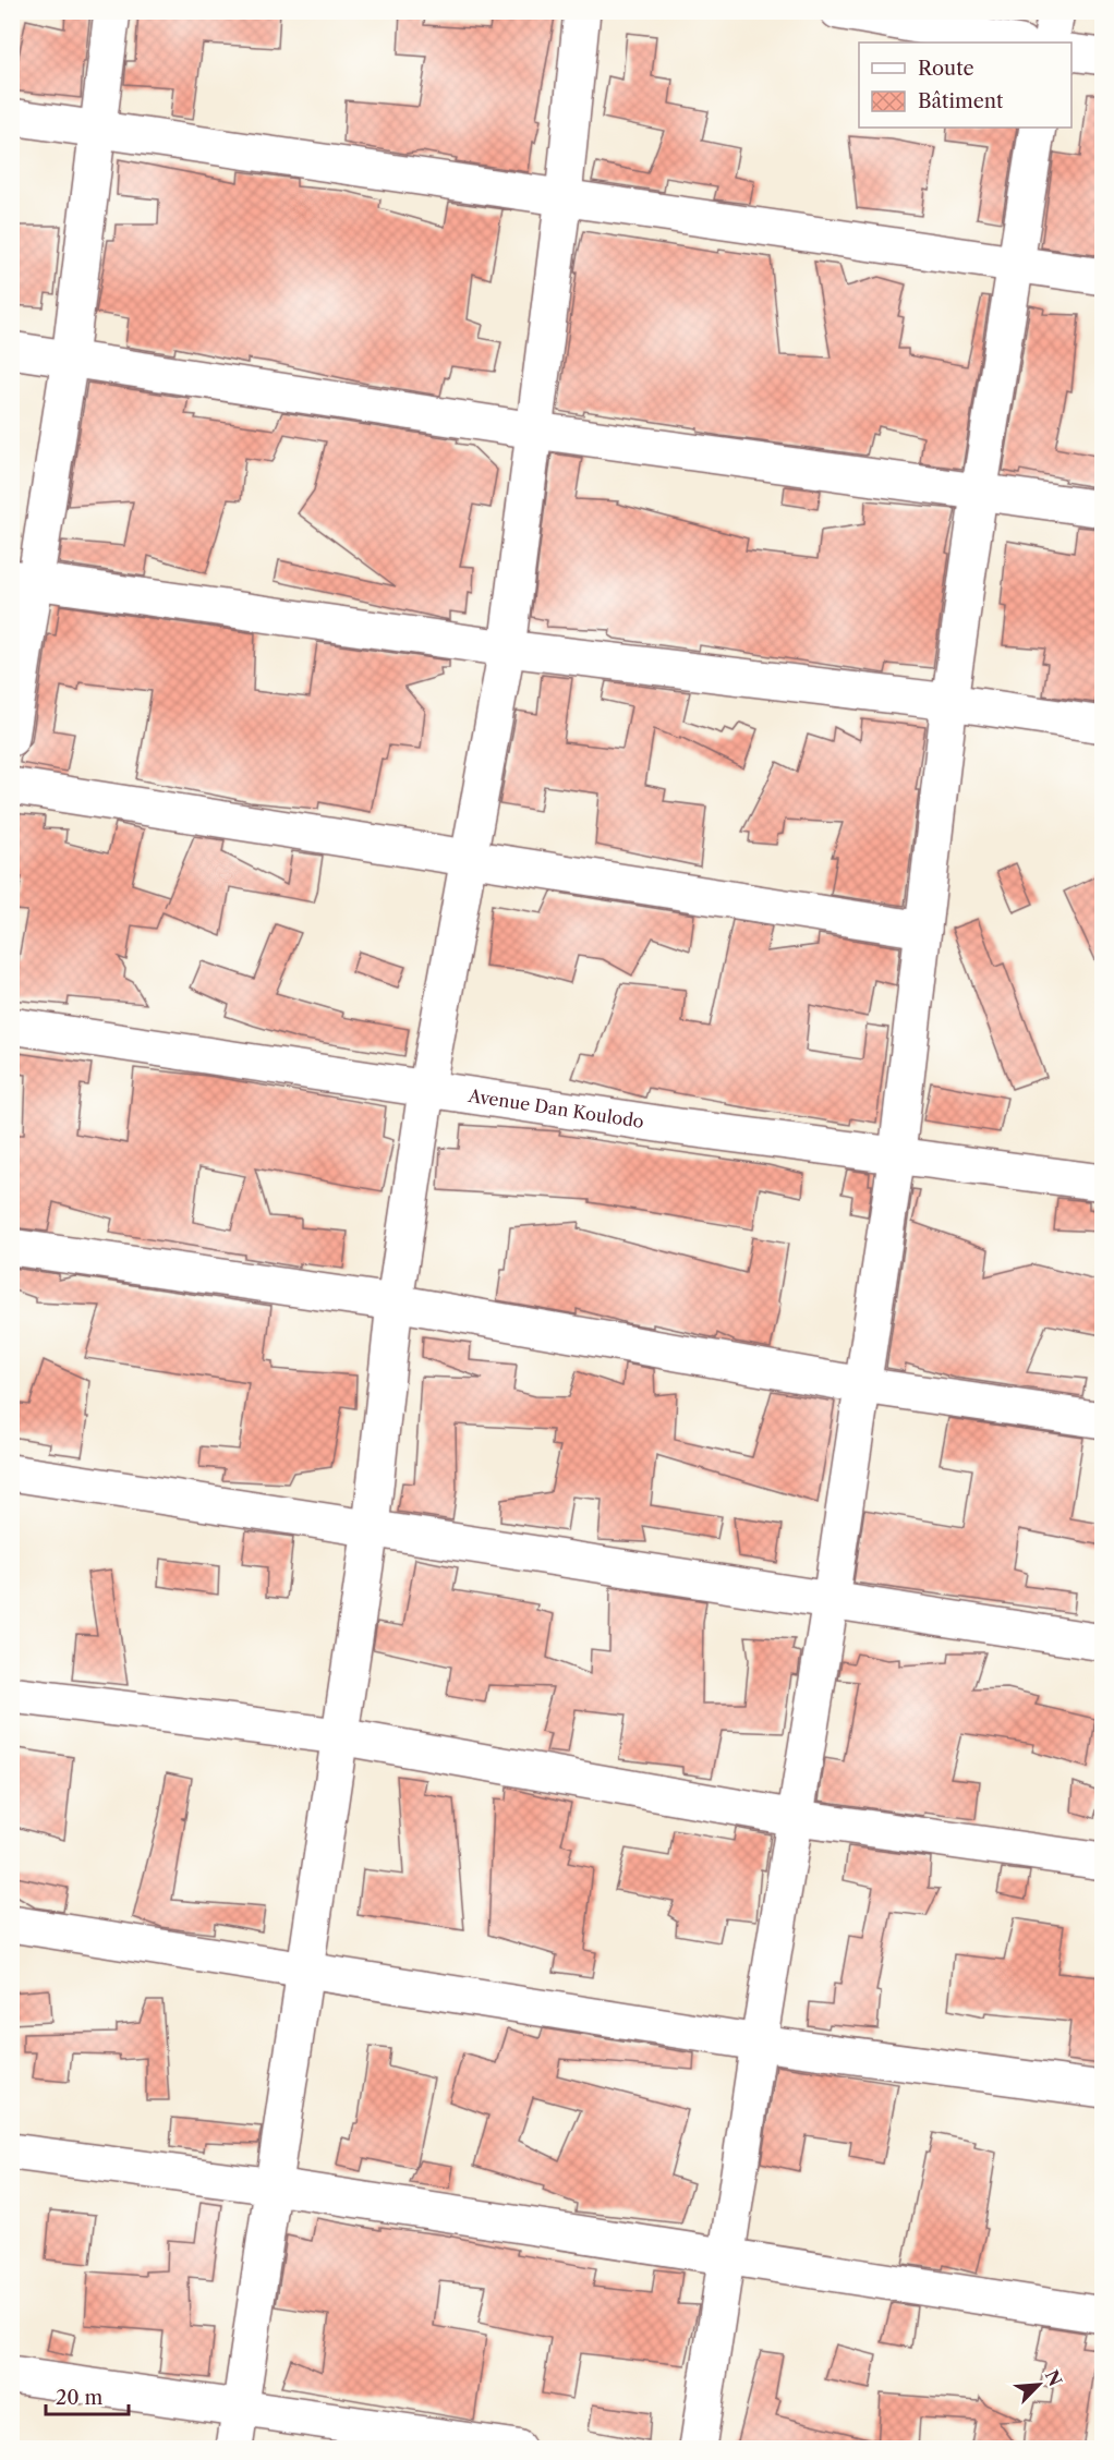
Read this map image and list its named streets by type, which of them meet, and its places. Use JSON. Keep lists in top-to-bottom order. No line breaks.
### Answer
{"streets":{"street":["Avenue Dan Koulodo"]},"legend":["Route","Bâtiment"],"scale_bar":"20 m","north":"top right"}
